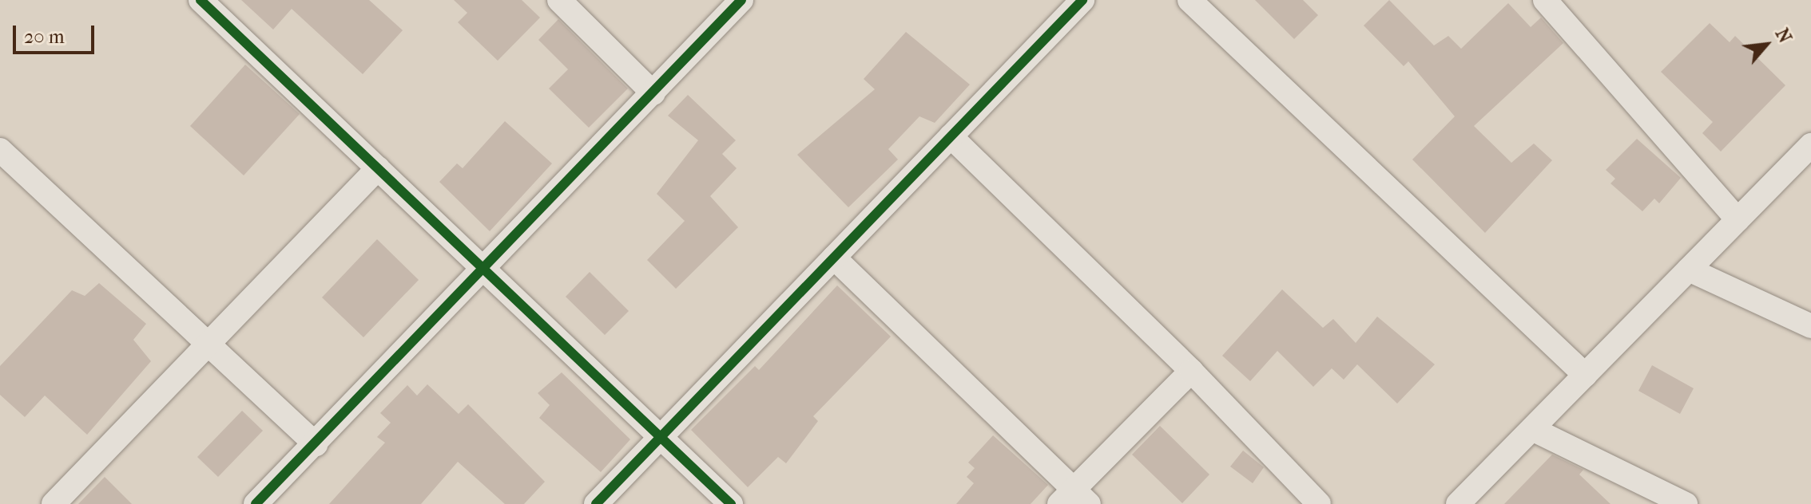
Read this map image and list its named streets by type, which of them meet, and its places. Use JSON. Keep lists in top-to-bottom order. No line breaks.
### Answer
{"scale_bar":"20 m","north":"top right"}
